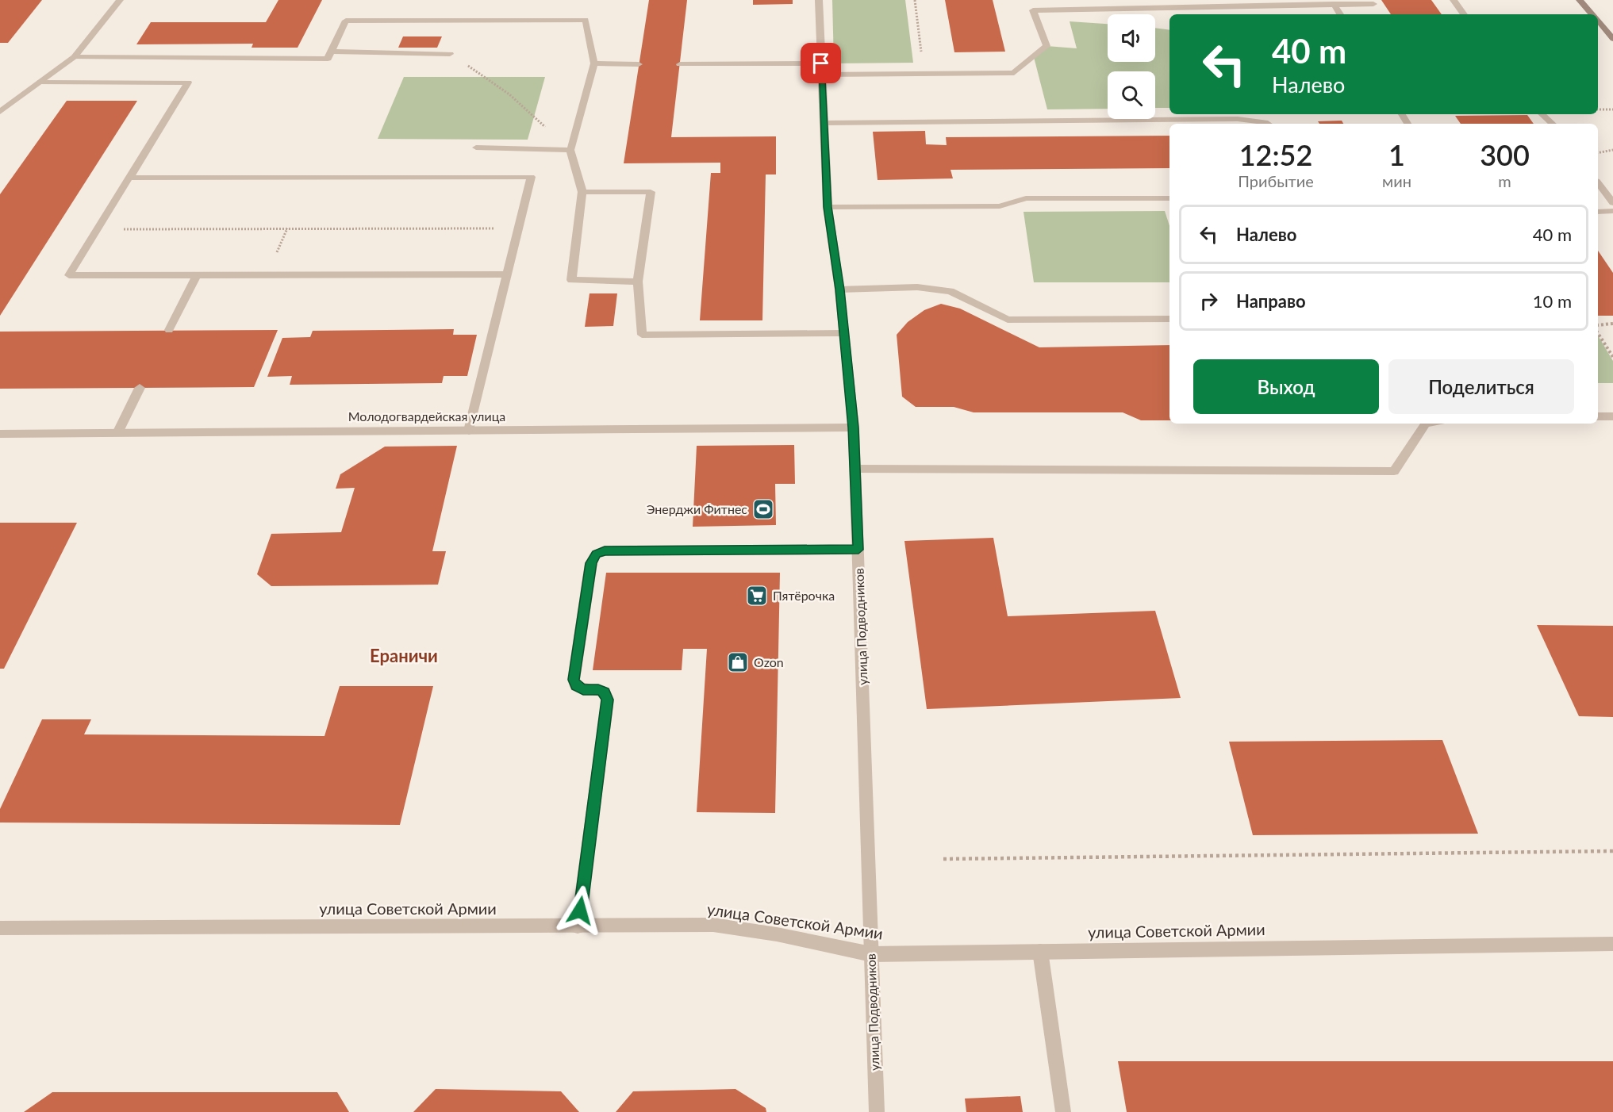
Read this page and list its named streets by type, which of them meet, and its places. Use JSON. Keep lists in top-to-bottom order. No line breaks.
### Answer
{"streets":{"street":["Молодогвардейская улица","улица Подводников","улица Советской Армии"]},"crossings":[["Молодогвардейская улица","улица Подводников"],["улица Подводников","улица Советской Армии"]],"districts":["Ераничи"],"places":{"sports":["Энерджи Фитнес"],"supermarket":["Пятёрочка"],"shop":["Ozon"]},"page":{"turn":["40 m","Налево"],"eta":["12:52","Прибытие","1","мин","300","m"],"list":[{"name":"Налево","value":"40 m"},{"name":"Направо","value":"10 m"}],"buttons":["Выход","Поделиться"]}}
